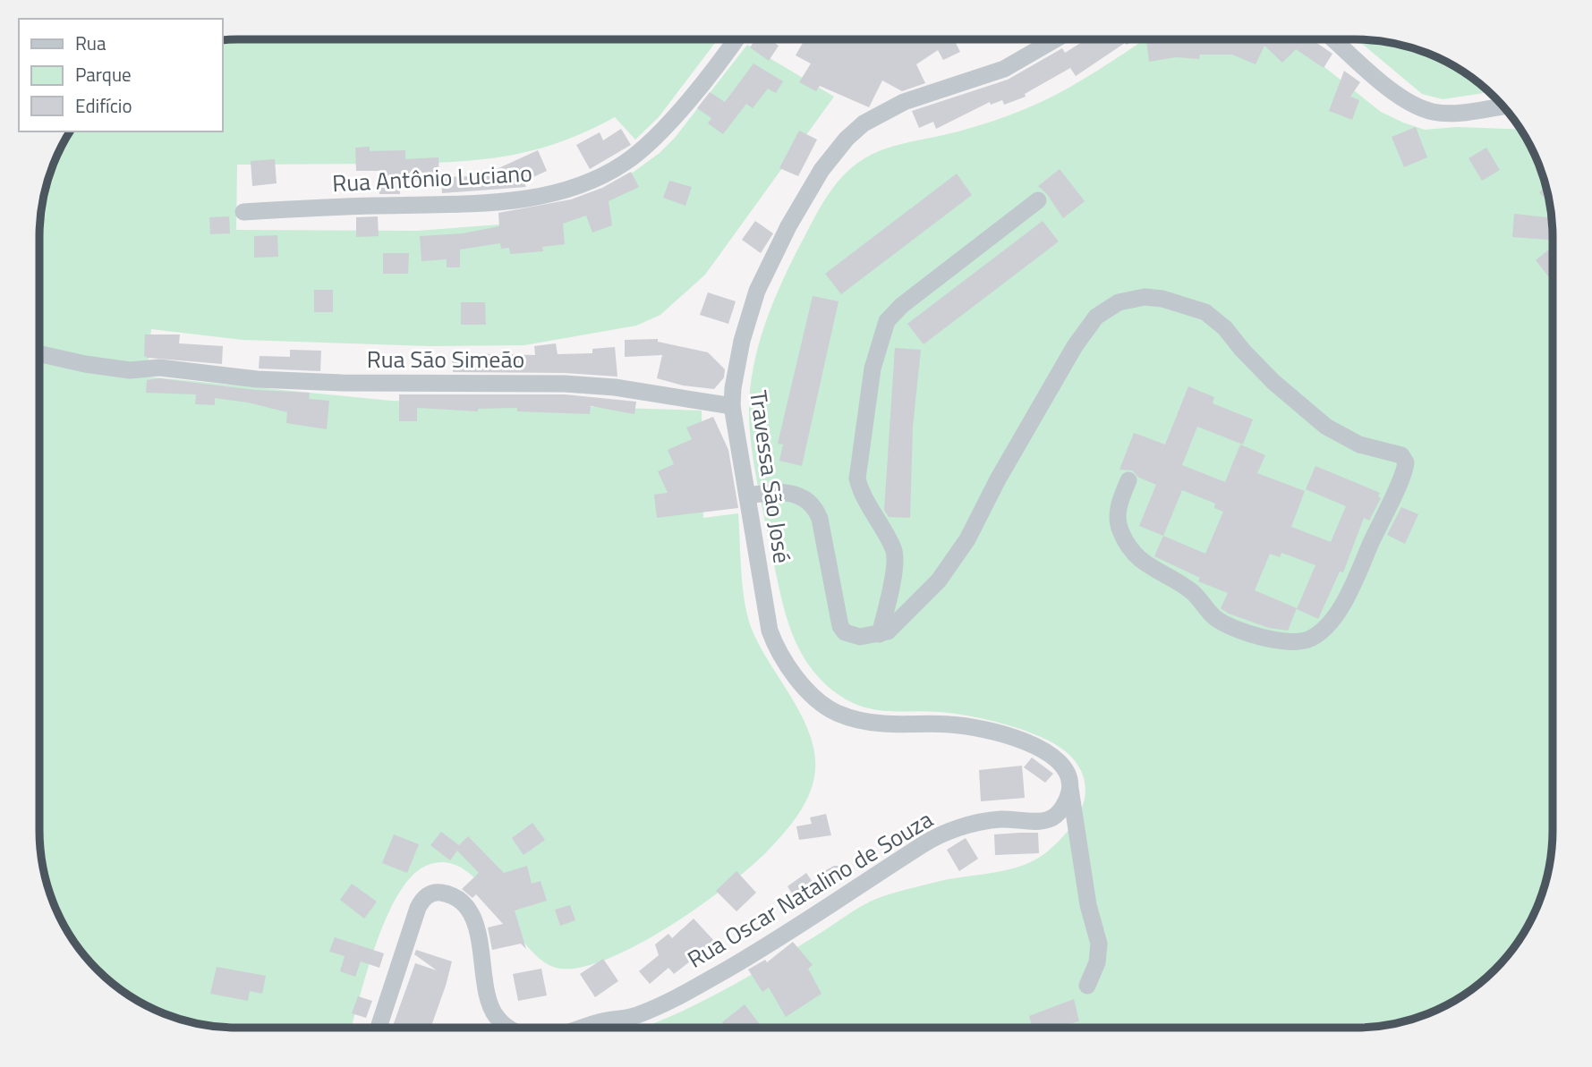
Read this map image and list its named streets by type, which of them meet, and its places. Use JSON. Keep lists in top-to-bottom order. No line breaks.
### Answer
{"streets":{"street":["Rua Antônio Luciano","Rua São Simeão","Travessa São José","Rua Oscar Natalino de Souza"]},"crossings":[["Rua São Simeão","Travessa São José"],["Travessa São José","Rua Oscar Natalino de Souza"]],"legend":["Rua","Parque","Edifício"]}
